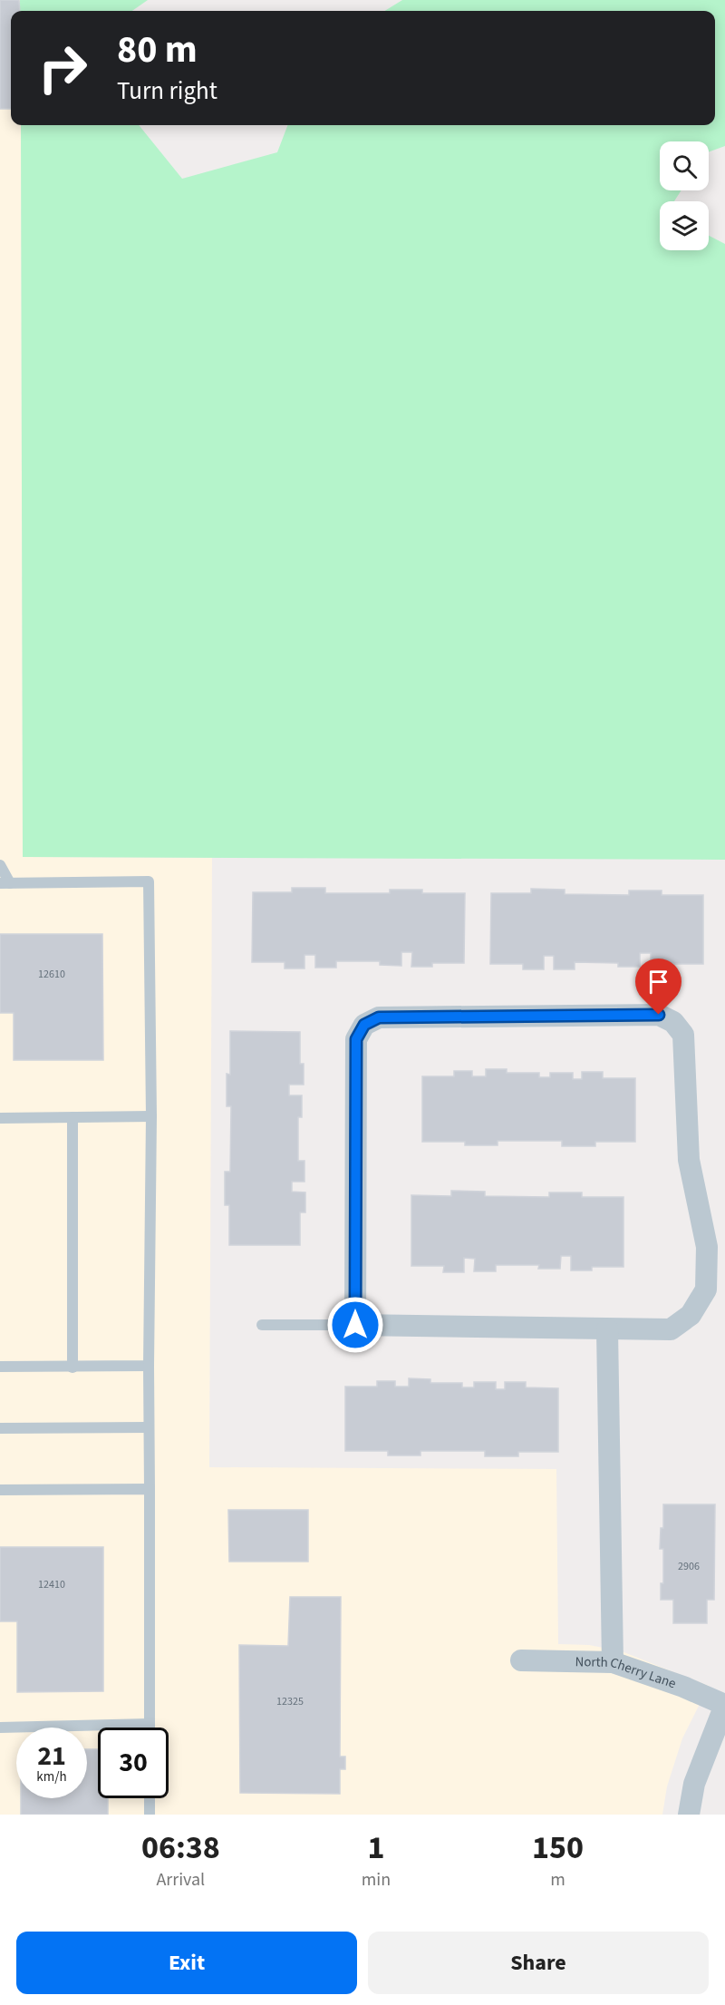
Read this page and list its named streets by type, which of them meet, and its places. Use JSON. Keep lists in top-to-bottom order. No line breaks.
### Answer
{"streets":{"street":["North Cherry Lane"]},"house_numbers":["12610","2906","12410","12325"],"page":{"turn":["80 m","Turn right"],"speed":"21 km/h","limit":"30","eta":["06:38","Arrival","1","min","150","m"],"buttons":["Exit","Share"]}}
